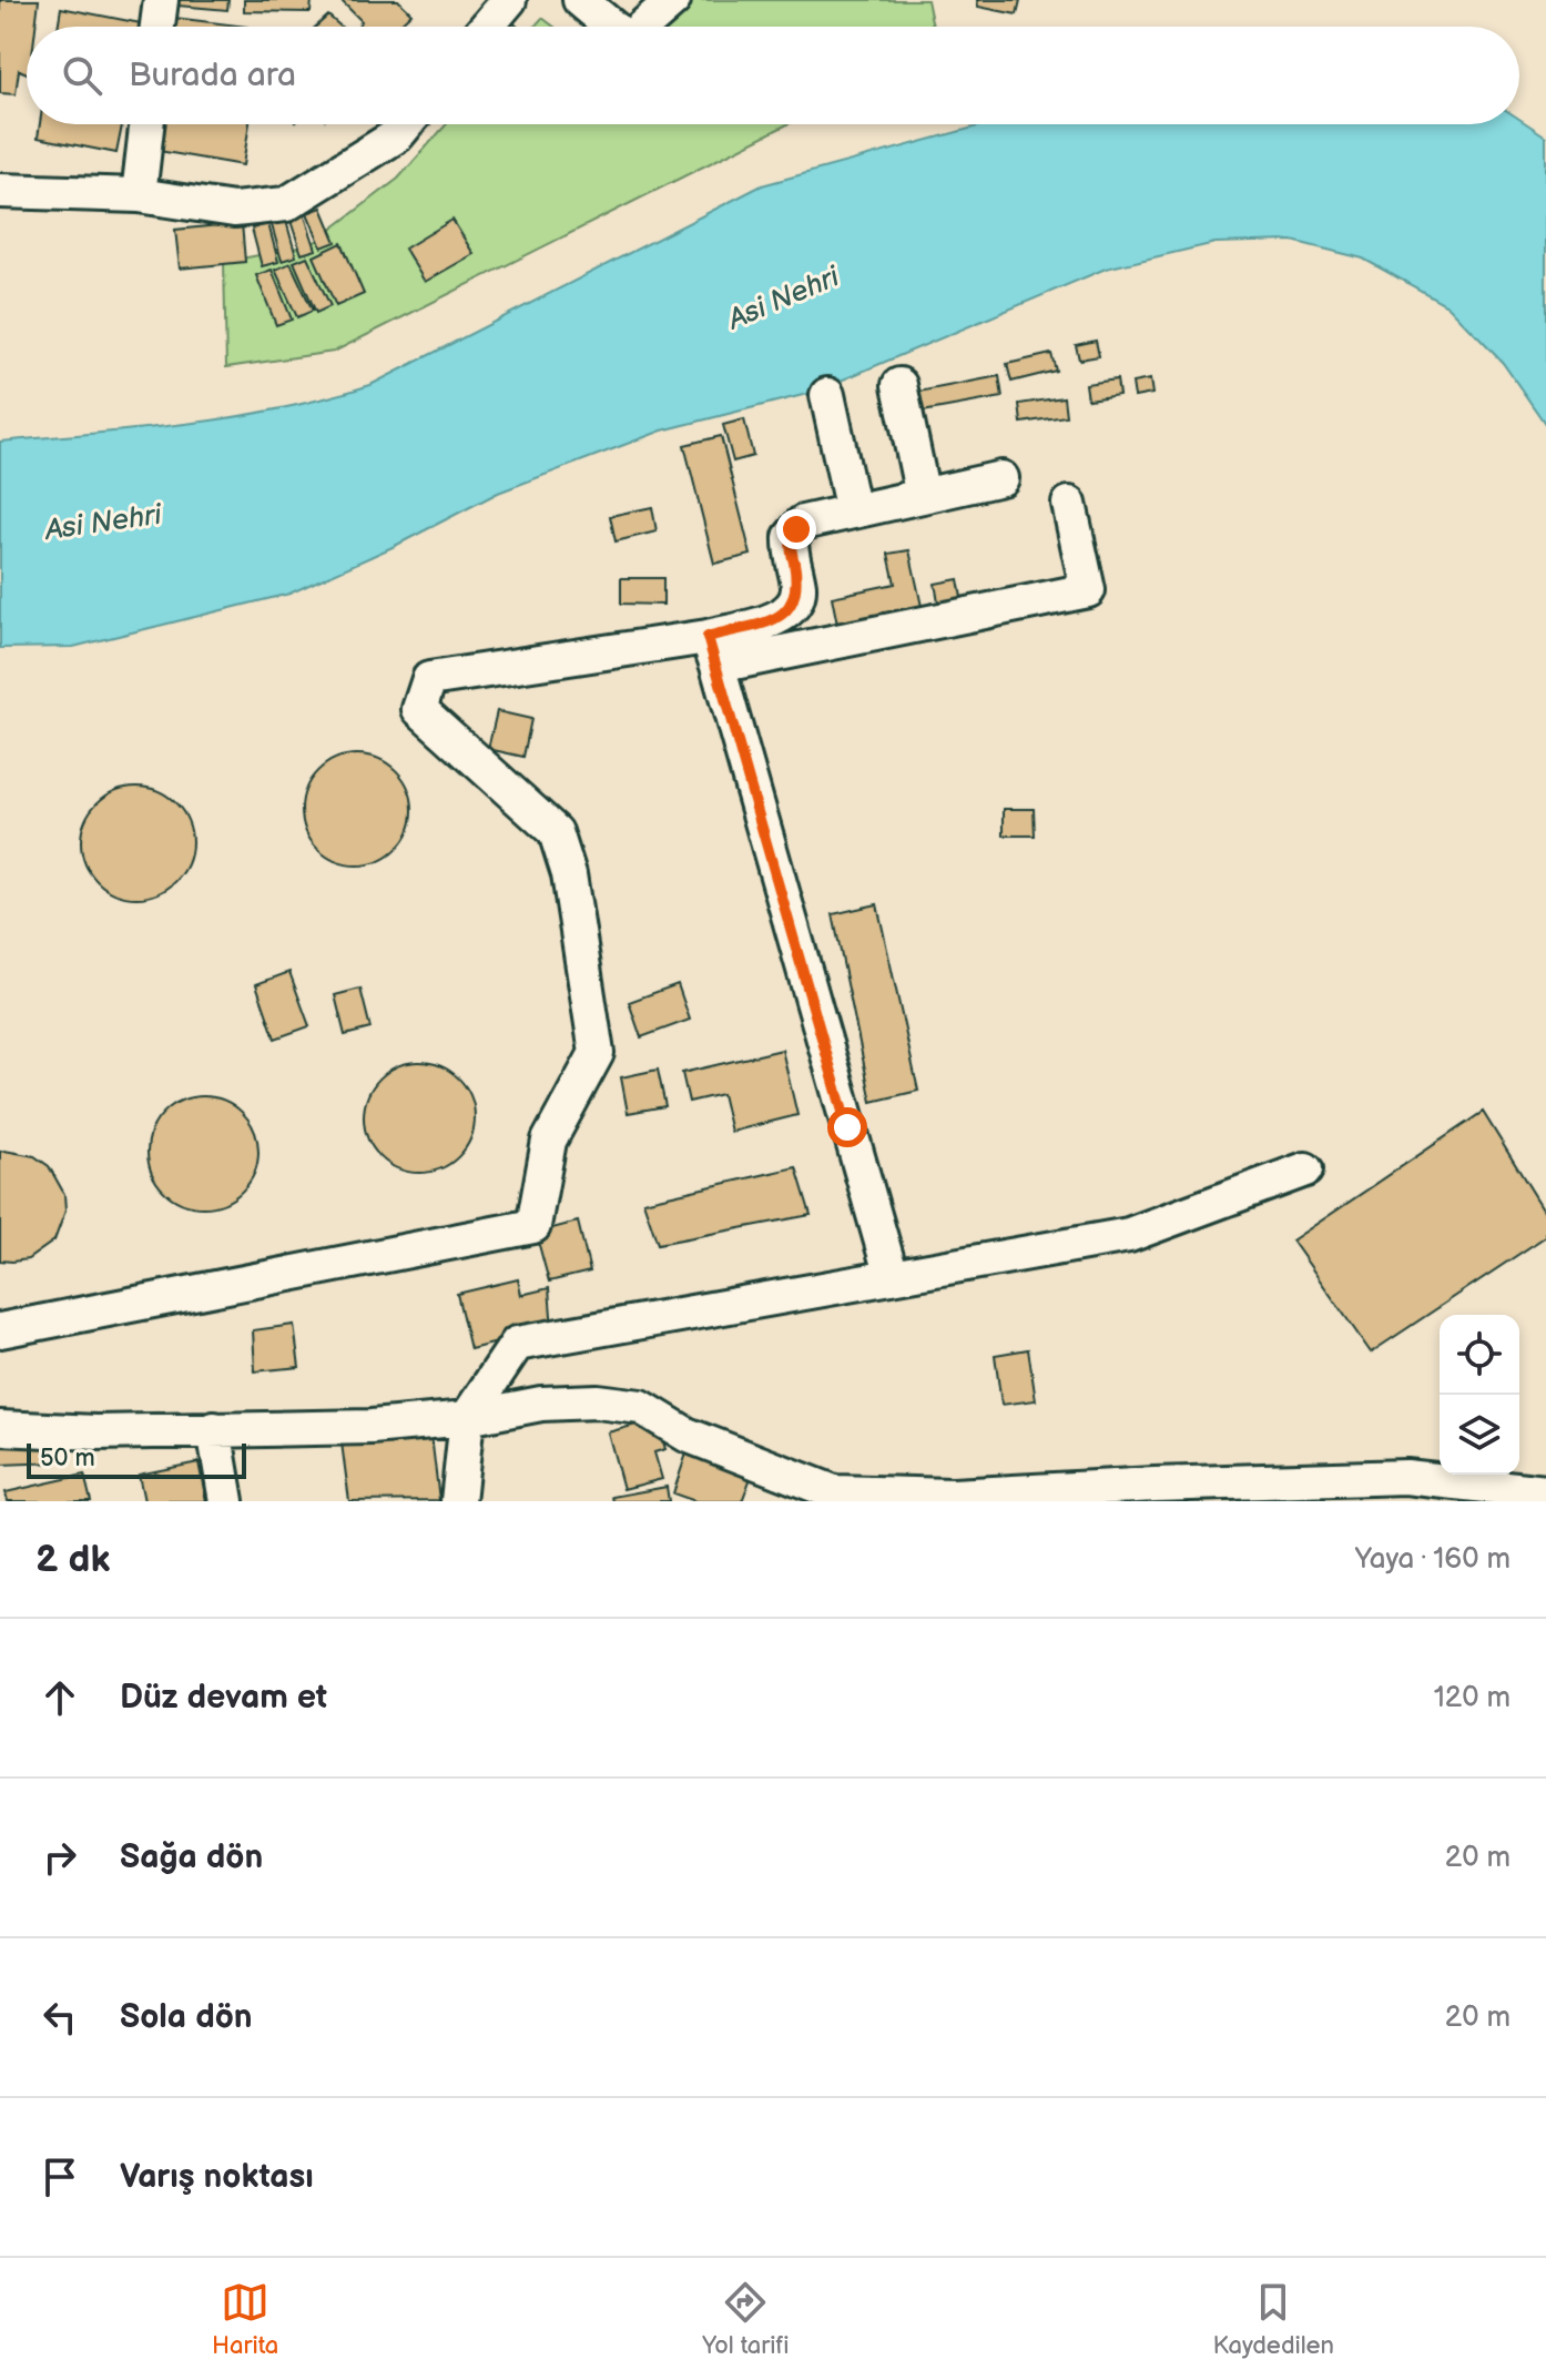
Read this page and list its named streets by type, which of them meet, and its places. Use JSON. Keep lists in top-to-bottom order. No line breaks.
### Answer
{"water":["Asi Nehri"],"scale_bar":"50 m","page":{"search":"Burada ara","scale":"50 m","heading":["2 dk","Yaya · 160 m"],"list":[["Düz devam et","120 m"],["Sağa dön","20 m"],["Sola dön","20 m"],"Varış noktası"],"nav":["Harita","Yol tarifi","Kaydedilen"]}}
